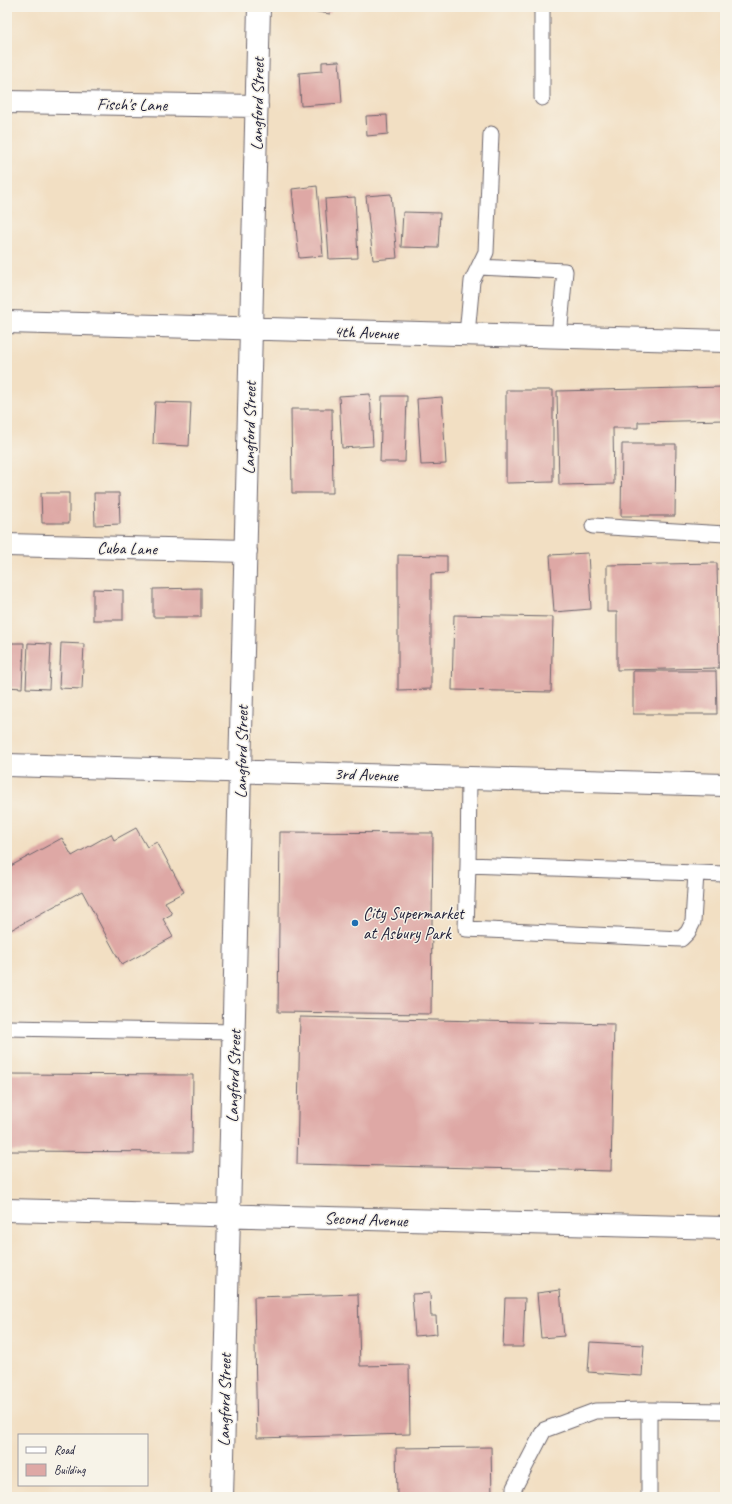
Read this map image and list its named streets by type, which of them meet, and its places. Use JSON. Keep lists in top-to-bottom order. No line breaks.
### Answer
{"streets":{"street":["Fisch's Lane","Langford Street","4th Avenue","Cuba Lane","3rd Avenue","Second Avenue"]},"crossings":[["Fisch's Lane","Langford Street"],["Langford Street","4th Avenue"],["Langford Street","Cuba Lane"],["Langford Street","3rd Avenue"],["Langford Street","Second Avenue"]],"places":["City Supermarket at Asbury Park"],"legend":["Road","Building"]}
